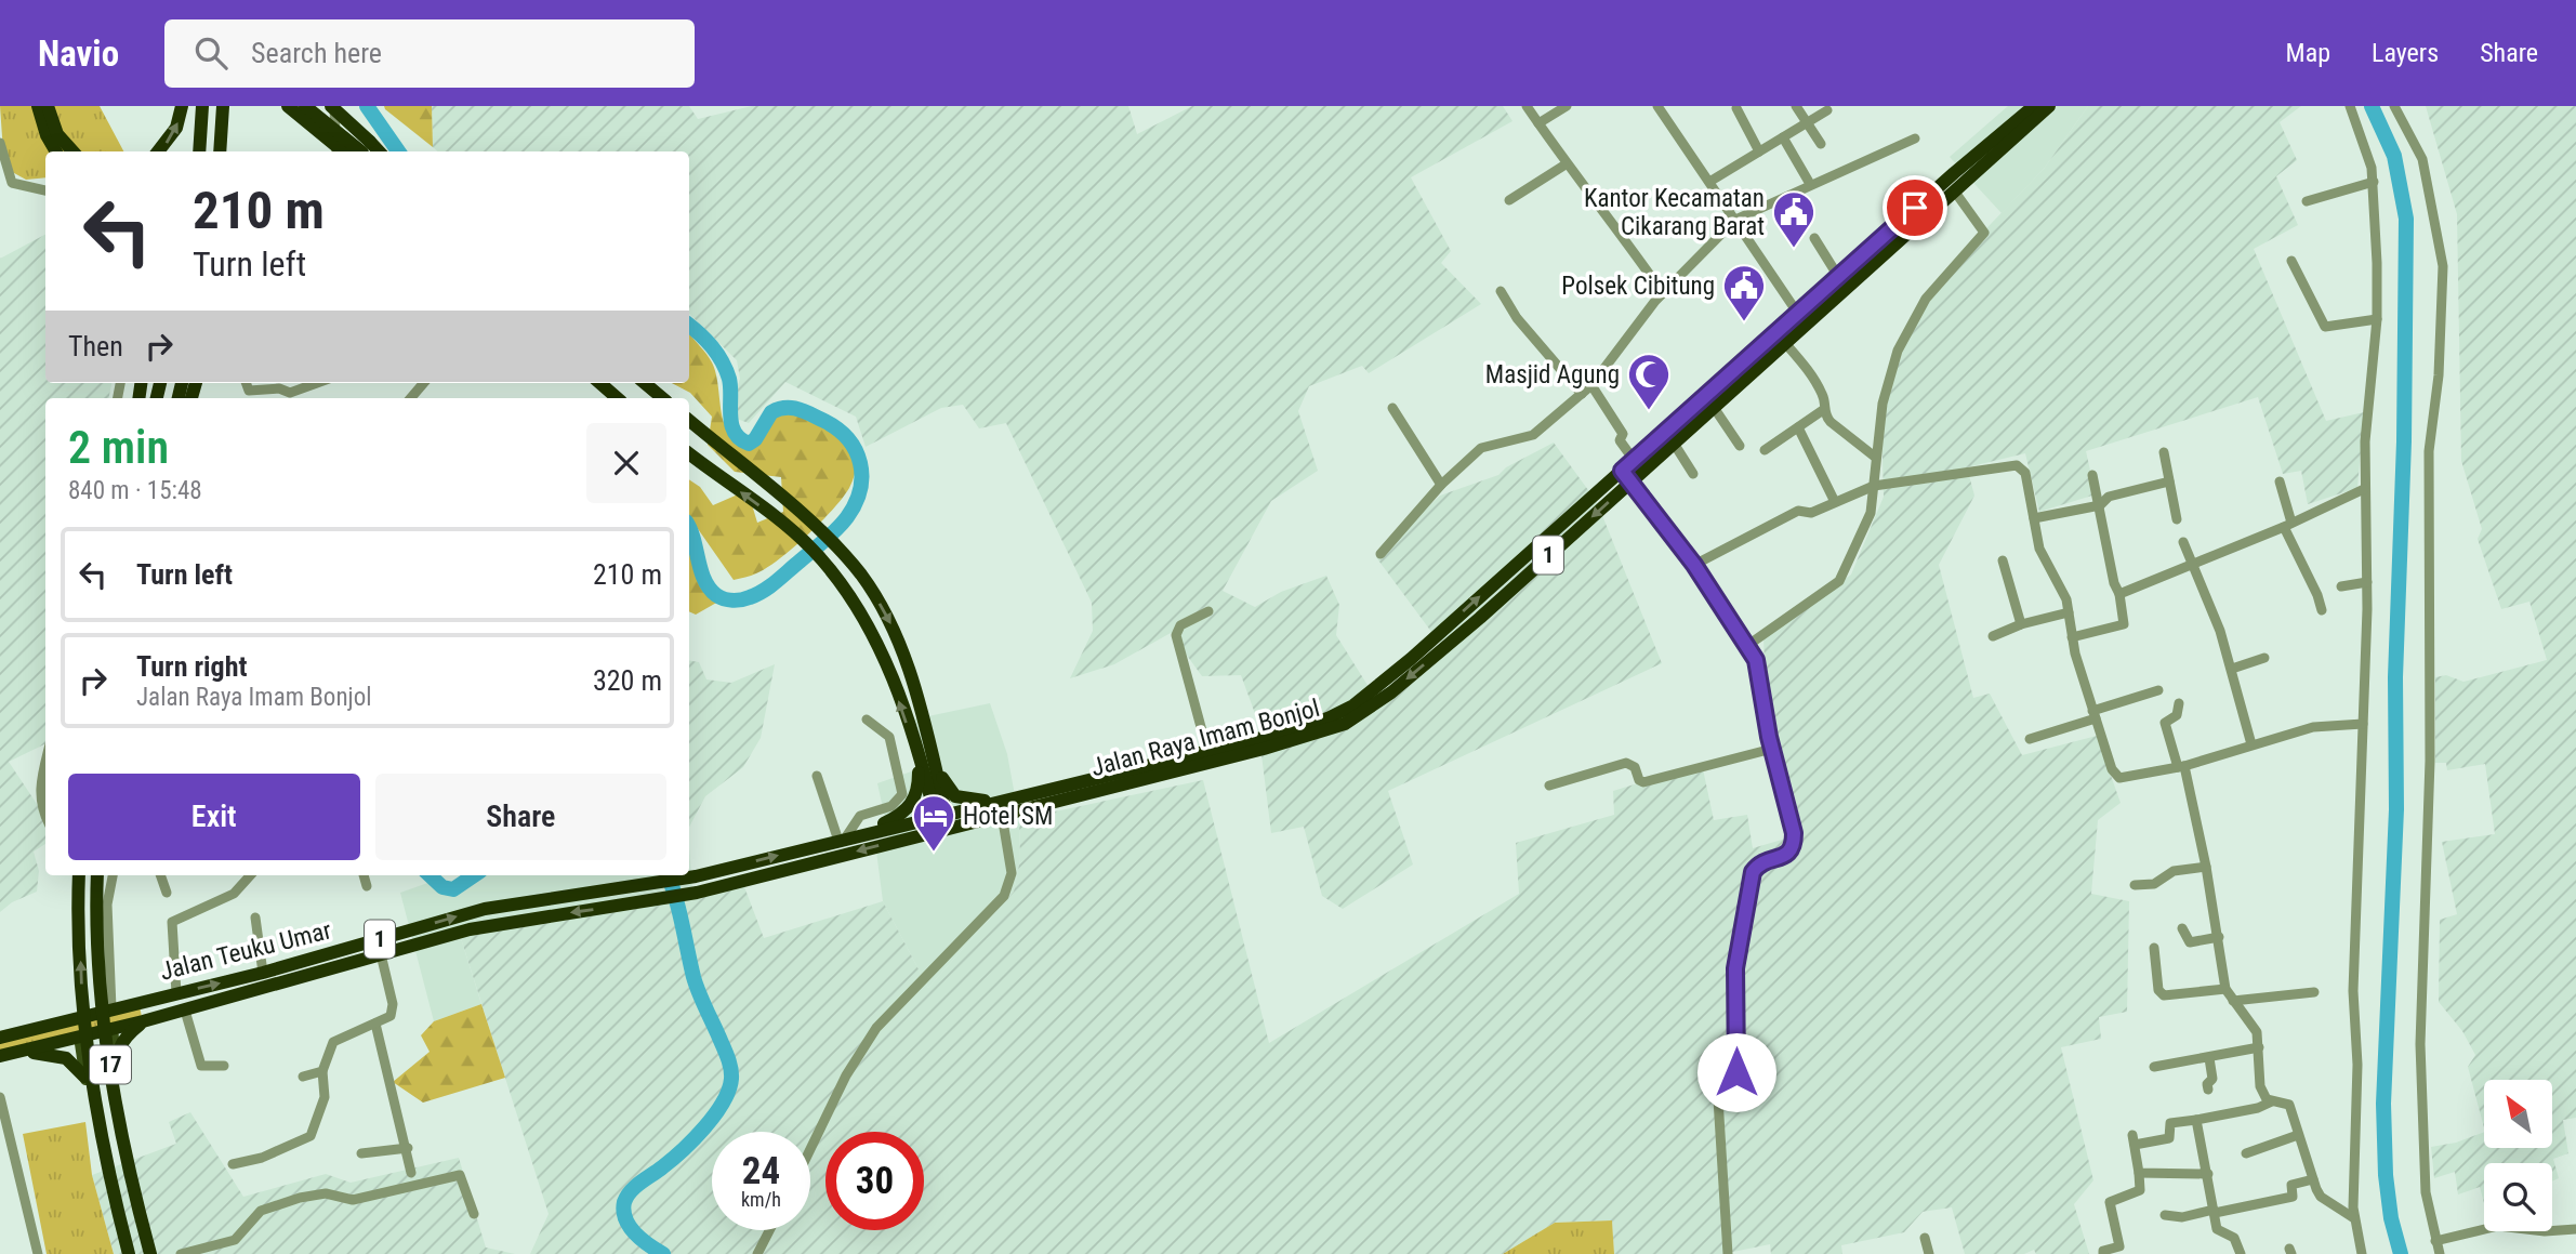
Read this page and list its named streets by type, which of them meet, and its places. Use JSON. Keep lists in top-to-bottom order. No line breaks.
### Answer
{"streets":{"highway":["1","Jalan Raya Imam Bonjol","Jalan Teuku Umar","17"]},"crossings":[["1","Jalan Teuku Umar"],["Jalan Raya Imam Bonjol","Jalan Teuku Umar"]],"places":{"public building":["Kantor Kecamatan Cikarang Barat","Polsek Cibitung"],"mosque":["Masjid Agung"],"hotel":["Hotel SM"]},"north":"top left","page":{"header":"Navio","search":"Search here","nav":["Map","Layers","Share"],"turn":["210 m","Turn left"],"then":"Then","heading":["2 min","840 m · 15:48"],"list":[{"name":"Turn left","value":"210 m"},{"name":"Turn right","note":"Jalan Raya Imam Bonjol","value":"320 m"}],"buttons":["Exit","Share"],"speed":"24 km/h","limit":"30"}}
